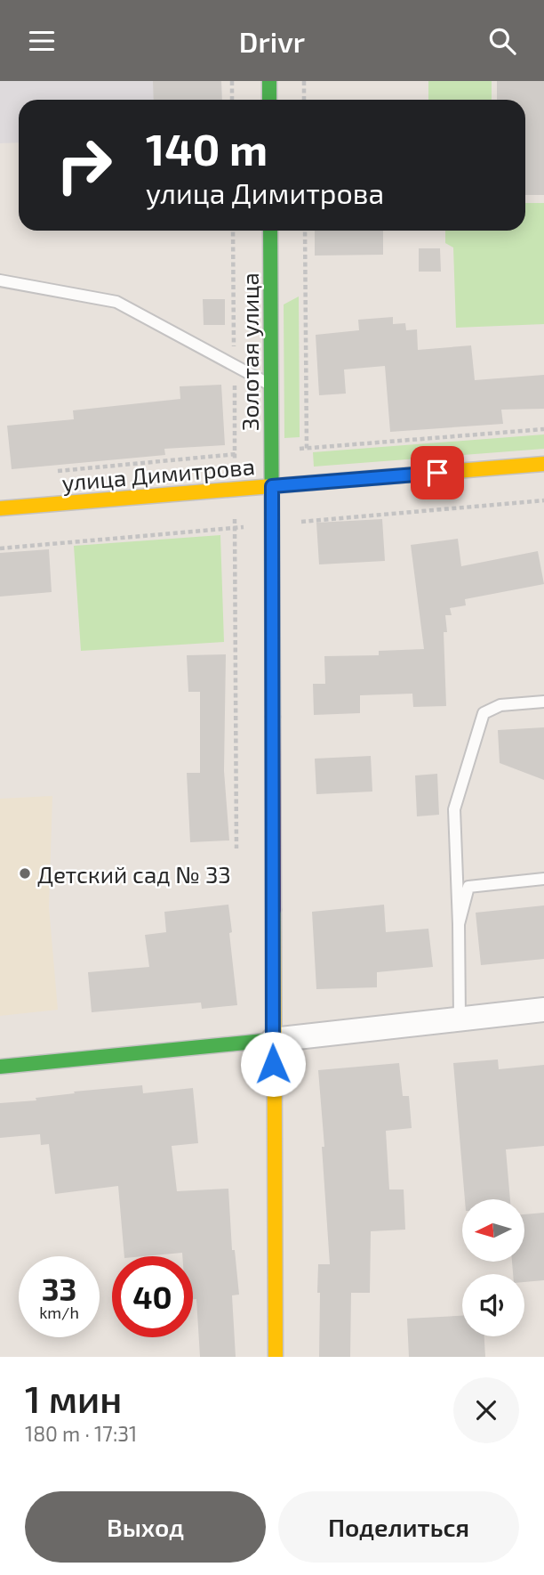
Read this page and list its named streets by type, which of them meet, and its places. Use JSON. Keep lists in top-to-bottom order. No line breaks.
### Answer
{"streets":{"street":["Золотая улица","улица Димитрова"]},"crossings":[["Золотая улица","улица Димитрова"]],"places":["Детский сад № 33"],"north":"left","page":{"header":"Drivr","turn":["140 m","улица Димитрова"],"speed":"33 km/h","limit":"40","heading":["1 мин","180 m · 17:31"],"buttons":["Выход","Поделиться"]}}
